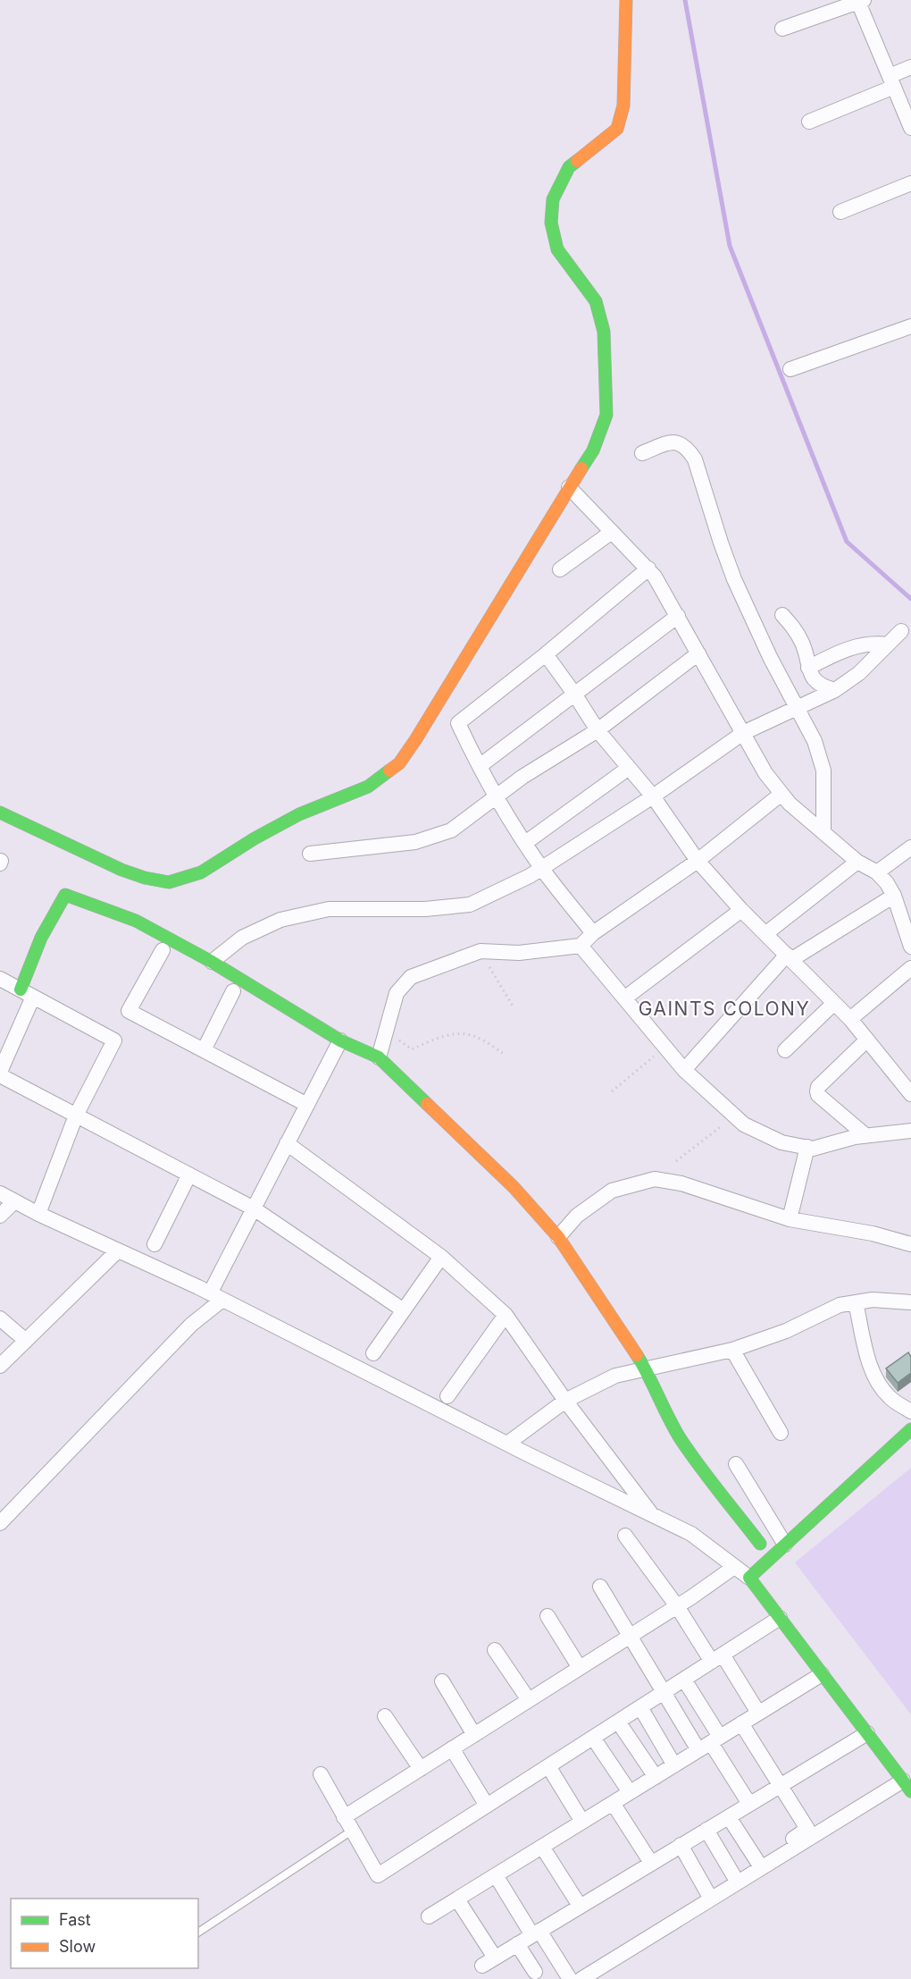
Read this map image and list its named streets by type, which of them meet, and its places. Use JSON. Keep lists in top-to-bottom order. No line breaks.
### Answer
{"districts":["GAINTS COLONY"],"legend":["Fast","Slow"]}
